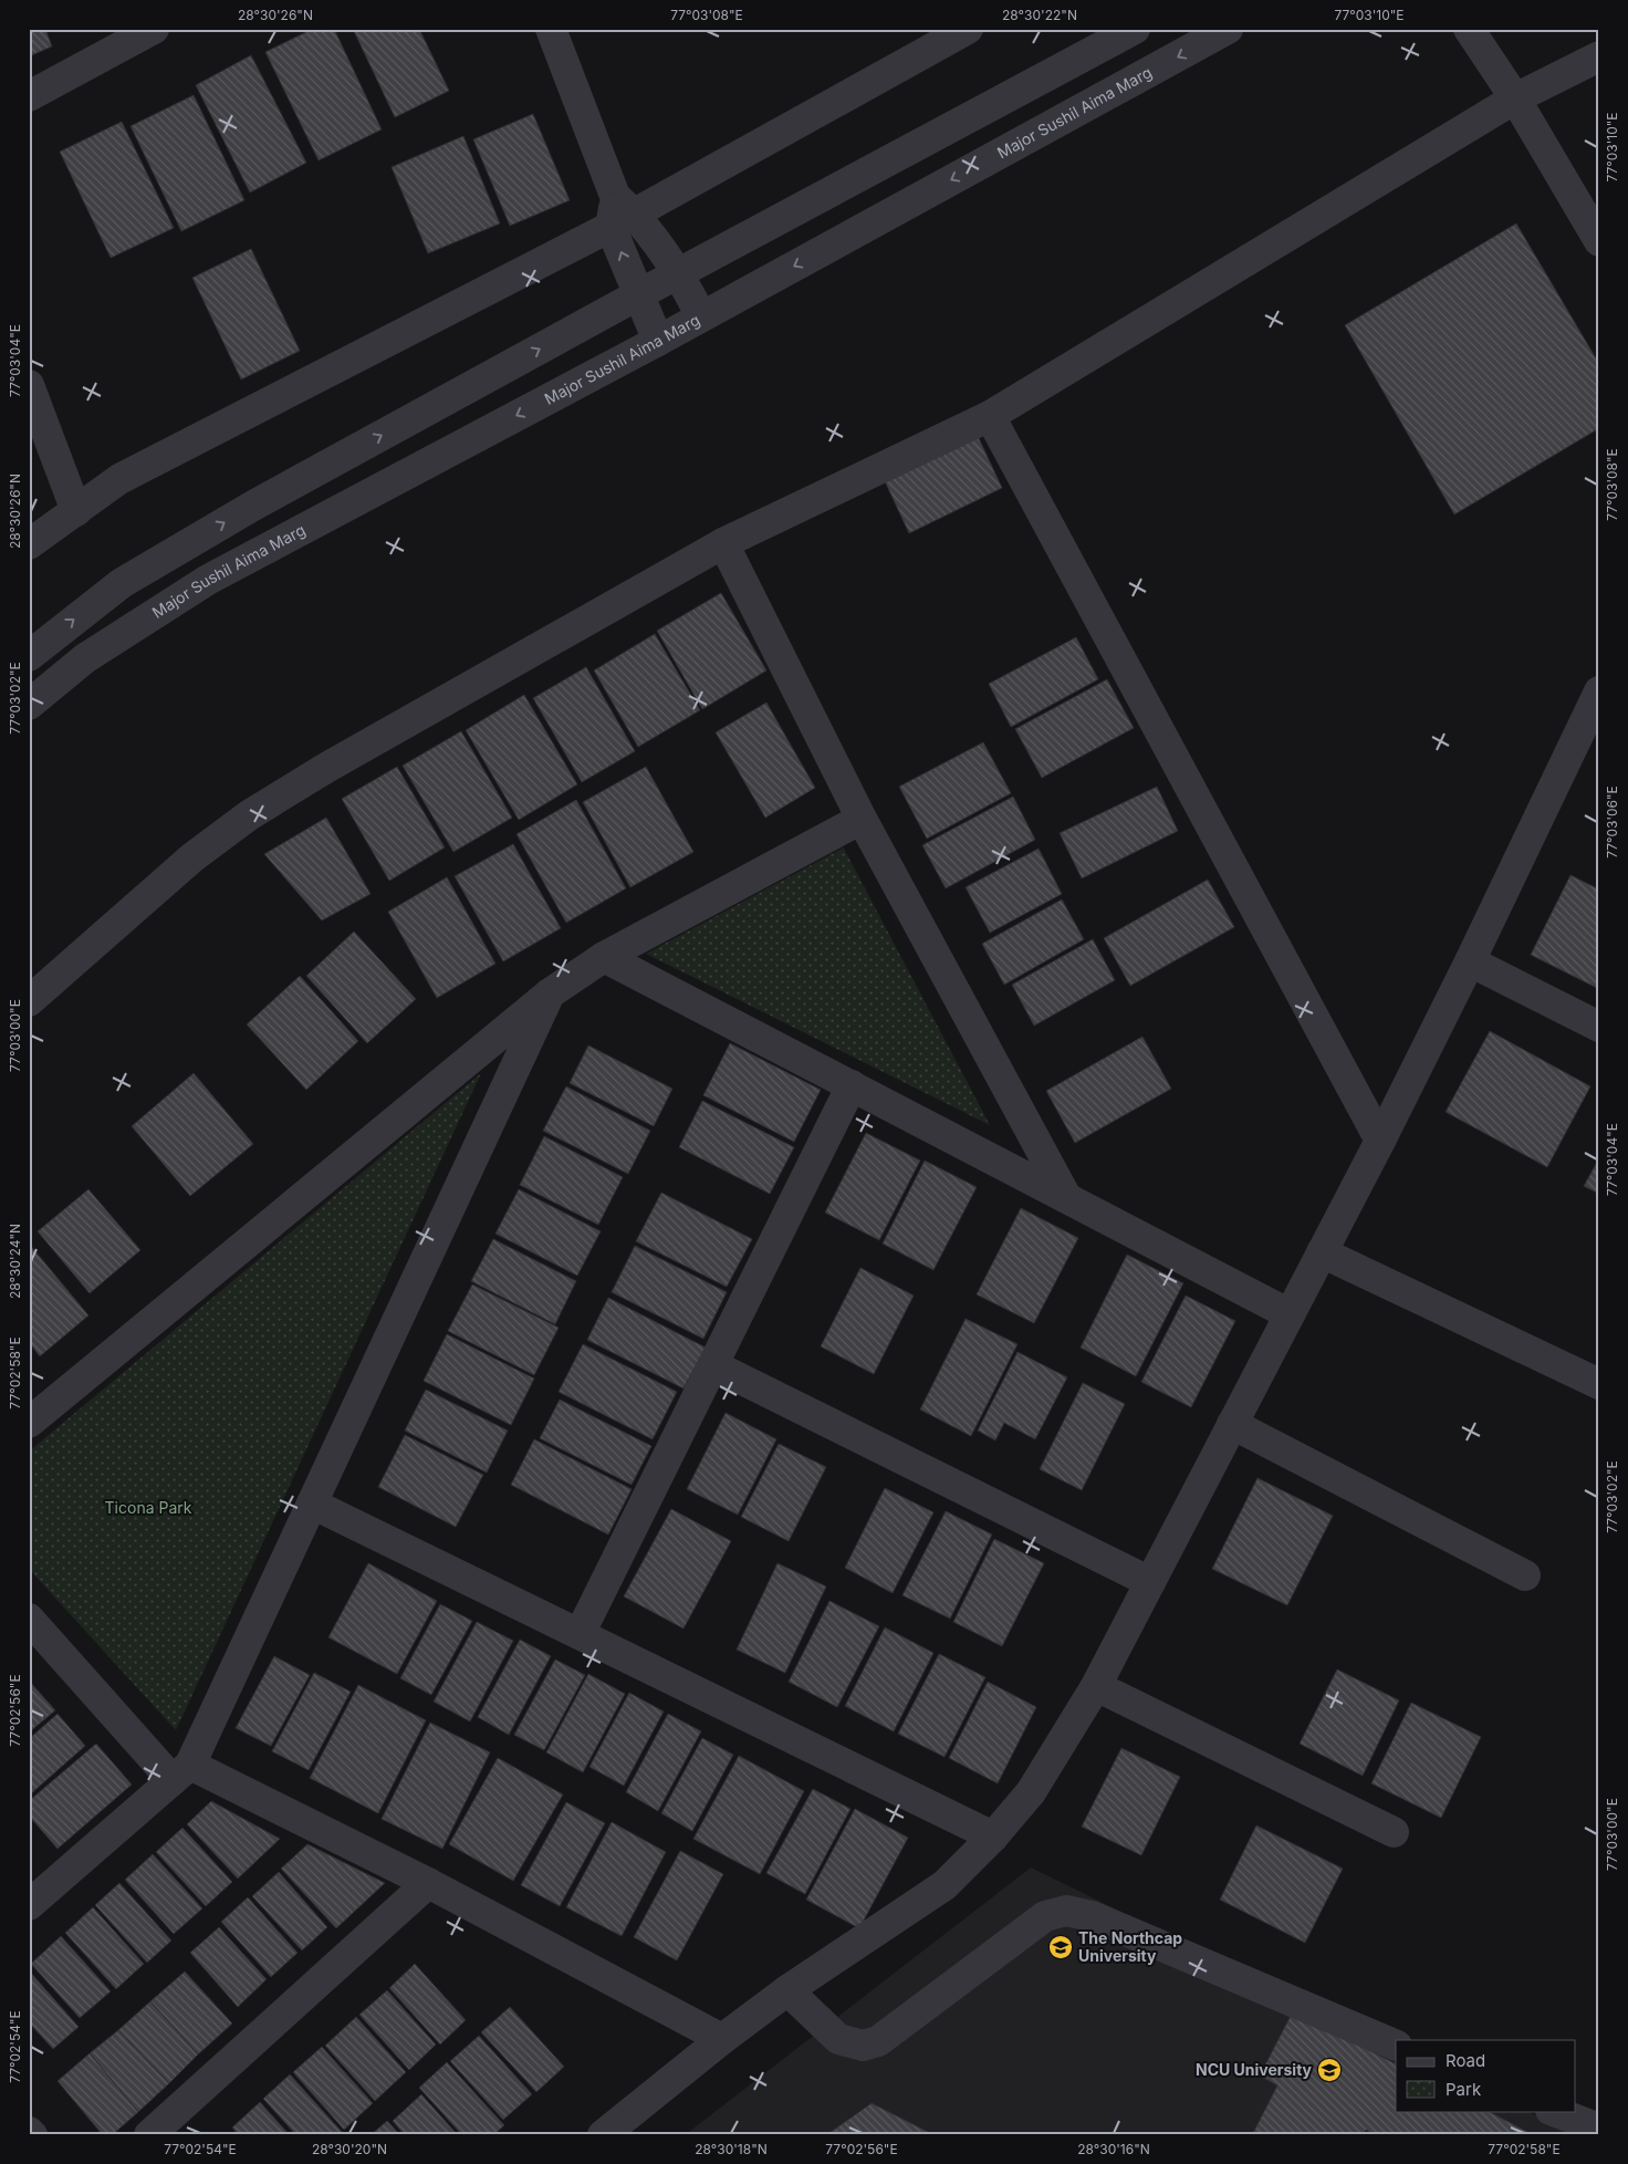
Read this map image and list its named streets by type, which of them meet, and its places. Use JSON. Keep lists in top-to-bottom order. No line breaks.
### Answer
{"streets":{"street":["Major Sushil Aima Marg"]},"parks":["Ticona Park"],"places":{"school or university":["The Northcap University","NCU University"]},"legend":["Road","Park"],"coordinates":["28°30'26\"N","77°03'08\"E","28°30'22\"N","77°03'10\"E","77°03'04\"E","77°03'02\"E","77°03'06\"E","77°03'00\"E","28°30'24\"N","77°02'58\"E","77°02'56\"E","77°02'54\"E","28°30'20\"N","28°30'18\"N","28°30'16\"N"]}
